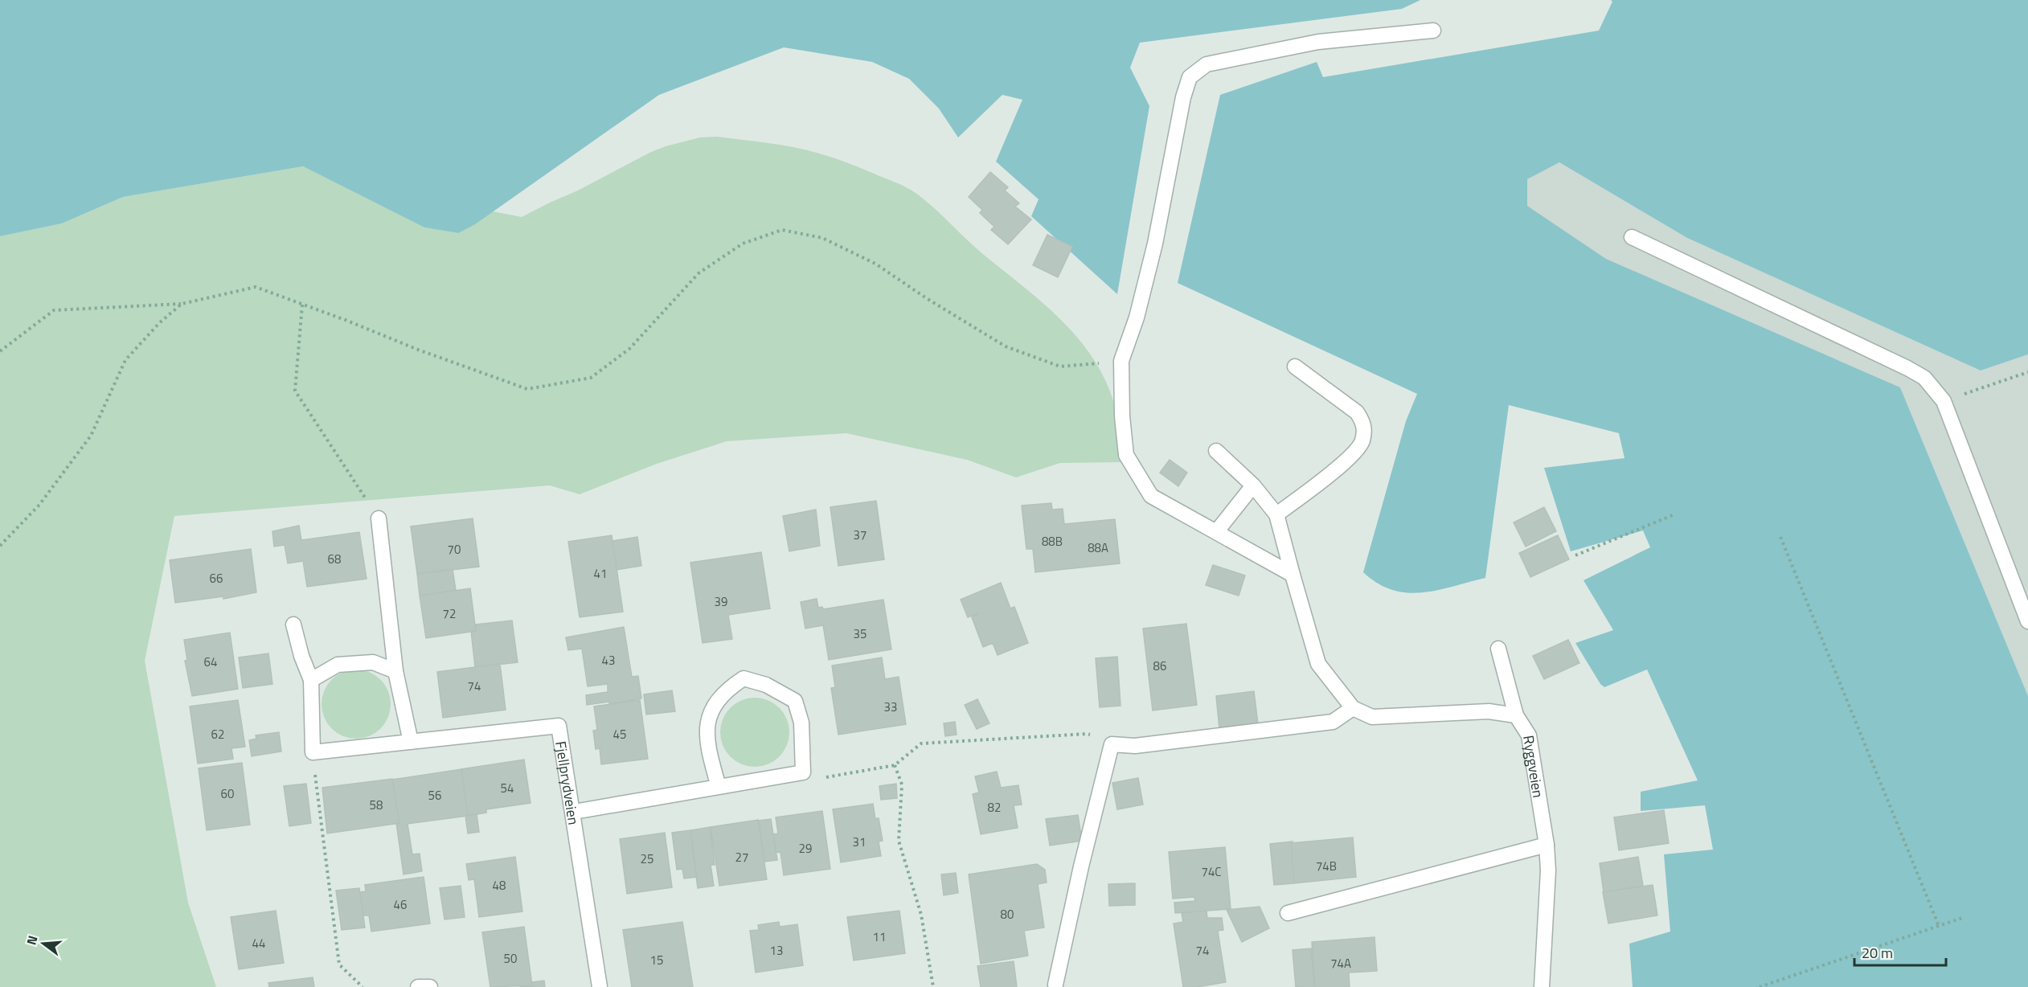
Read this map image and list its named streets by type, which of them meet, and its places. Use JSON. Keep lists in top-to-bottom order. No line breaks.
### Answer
{"streets":{"street":["Ryggveien","Fjellprydveien"]},"house_numbers":["37","88B","88A","70","68","41","66","39","72","35","43","64","86","74","33","62","45","54","60","56","58","82","31","29","27","25","74B","74C","48","46","80","11","44","13","74","50","15","74A"],"scale_bar":"20 m","north":"left"}
